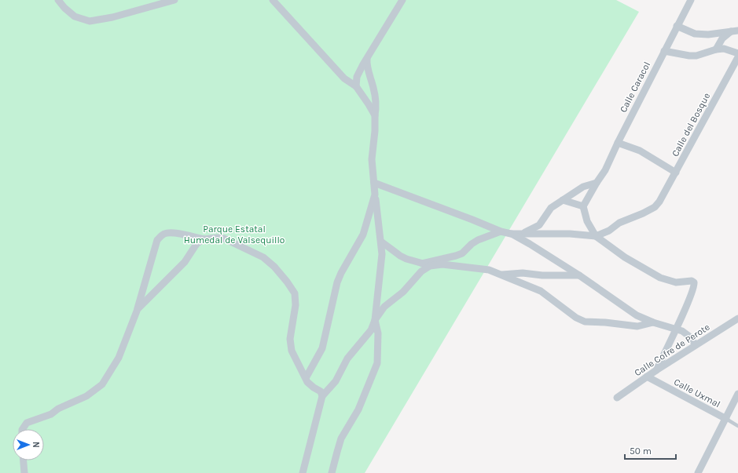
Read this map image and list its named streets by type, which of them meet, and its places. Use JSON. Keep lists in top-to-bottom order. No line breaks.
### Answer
{"streets":{"street":["Calle Caracol","Calle del Bosque","Calle Cofre de Perote","Calle Uxmal"]},"crossings":[["Calle Cofre de Perote","Calle Uxmal"]],"parks":["Parque Estatal Humedal de Valsequillo"],"scale_bar":"50 m","north":"right"}
